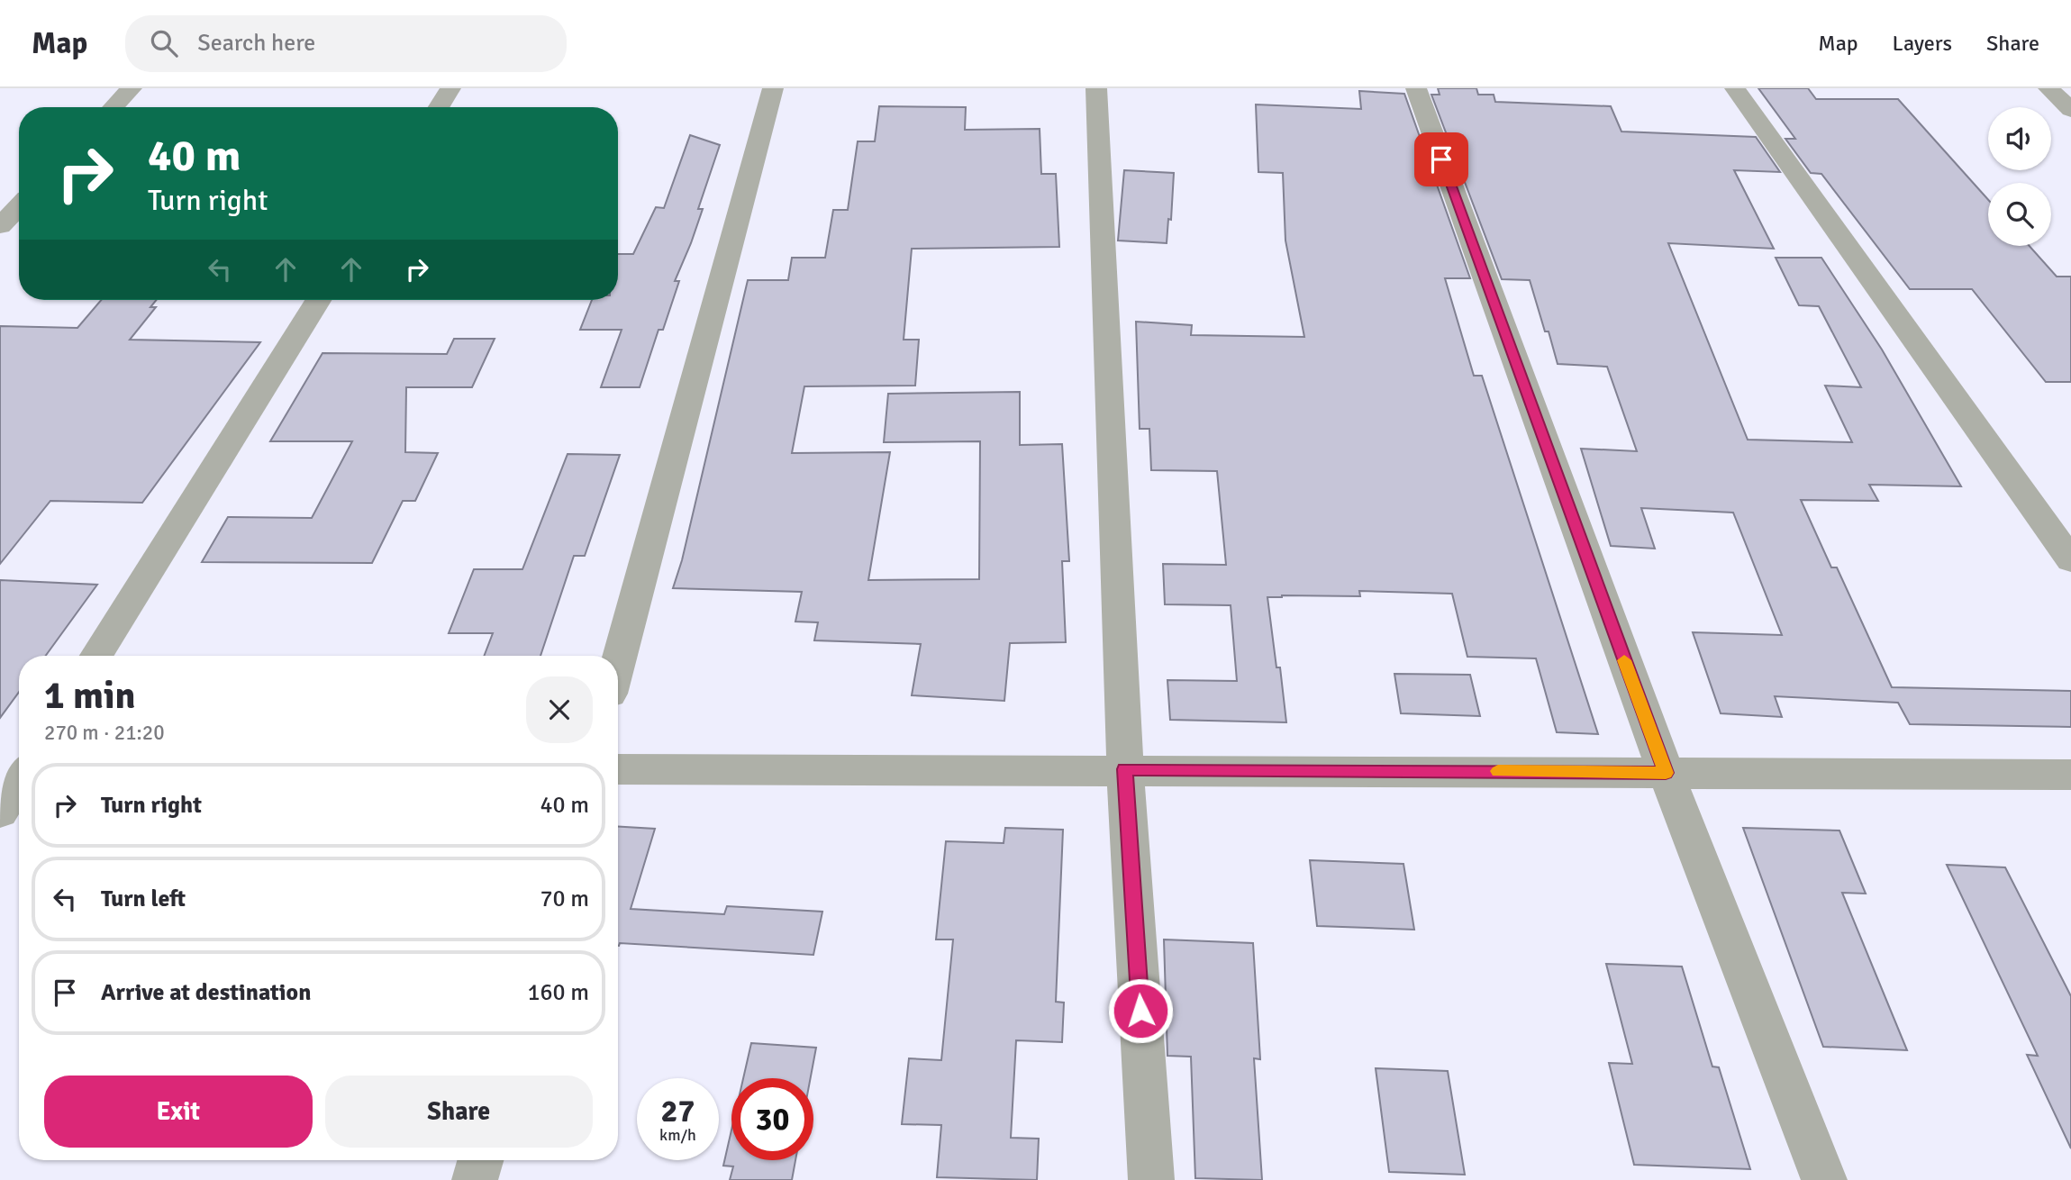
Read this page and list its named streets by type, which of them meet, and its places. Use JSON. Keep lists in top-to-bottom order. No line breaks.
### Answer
{"page":{"header":"Map","search":"Search here","nav":["Map","Layers","Share"],"turn":["40 m","Turn right"],"heading":["1 min","270 m · 21:20"],"list":[{"name":"Turn right","value":"40 m"},{"name":"Turn left","value":"70 m"},{"name":"Arrive at destination","value":"160 m"}],"buttons":["Exit","Share"],"speed":"27 km/h","limit":"30"}}
